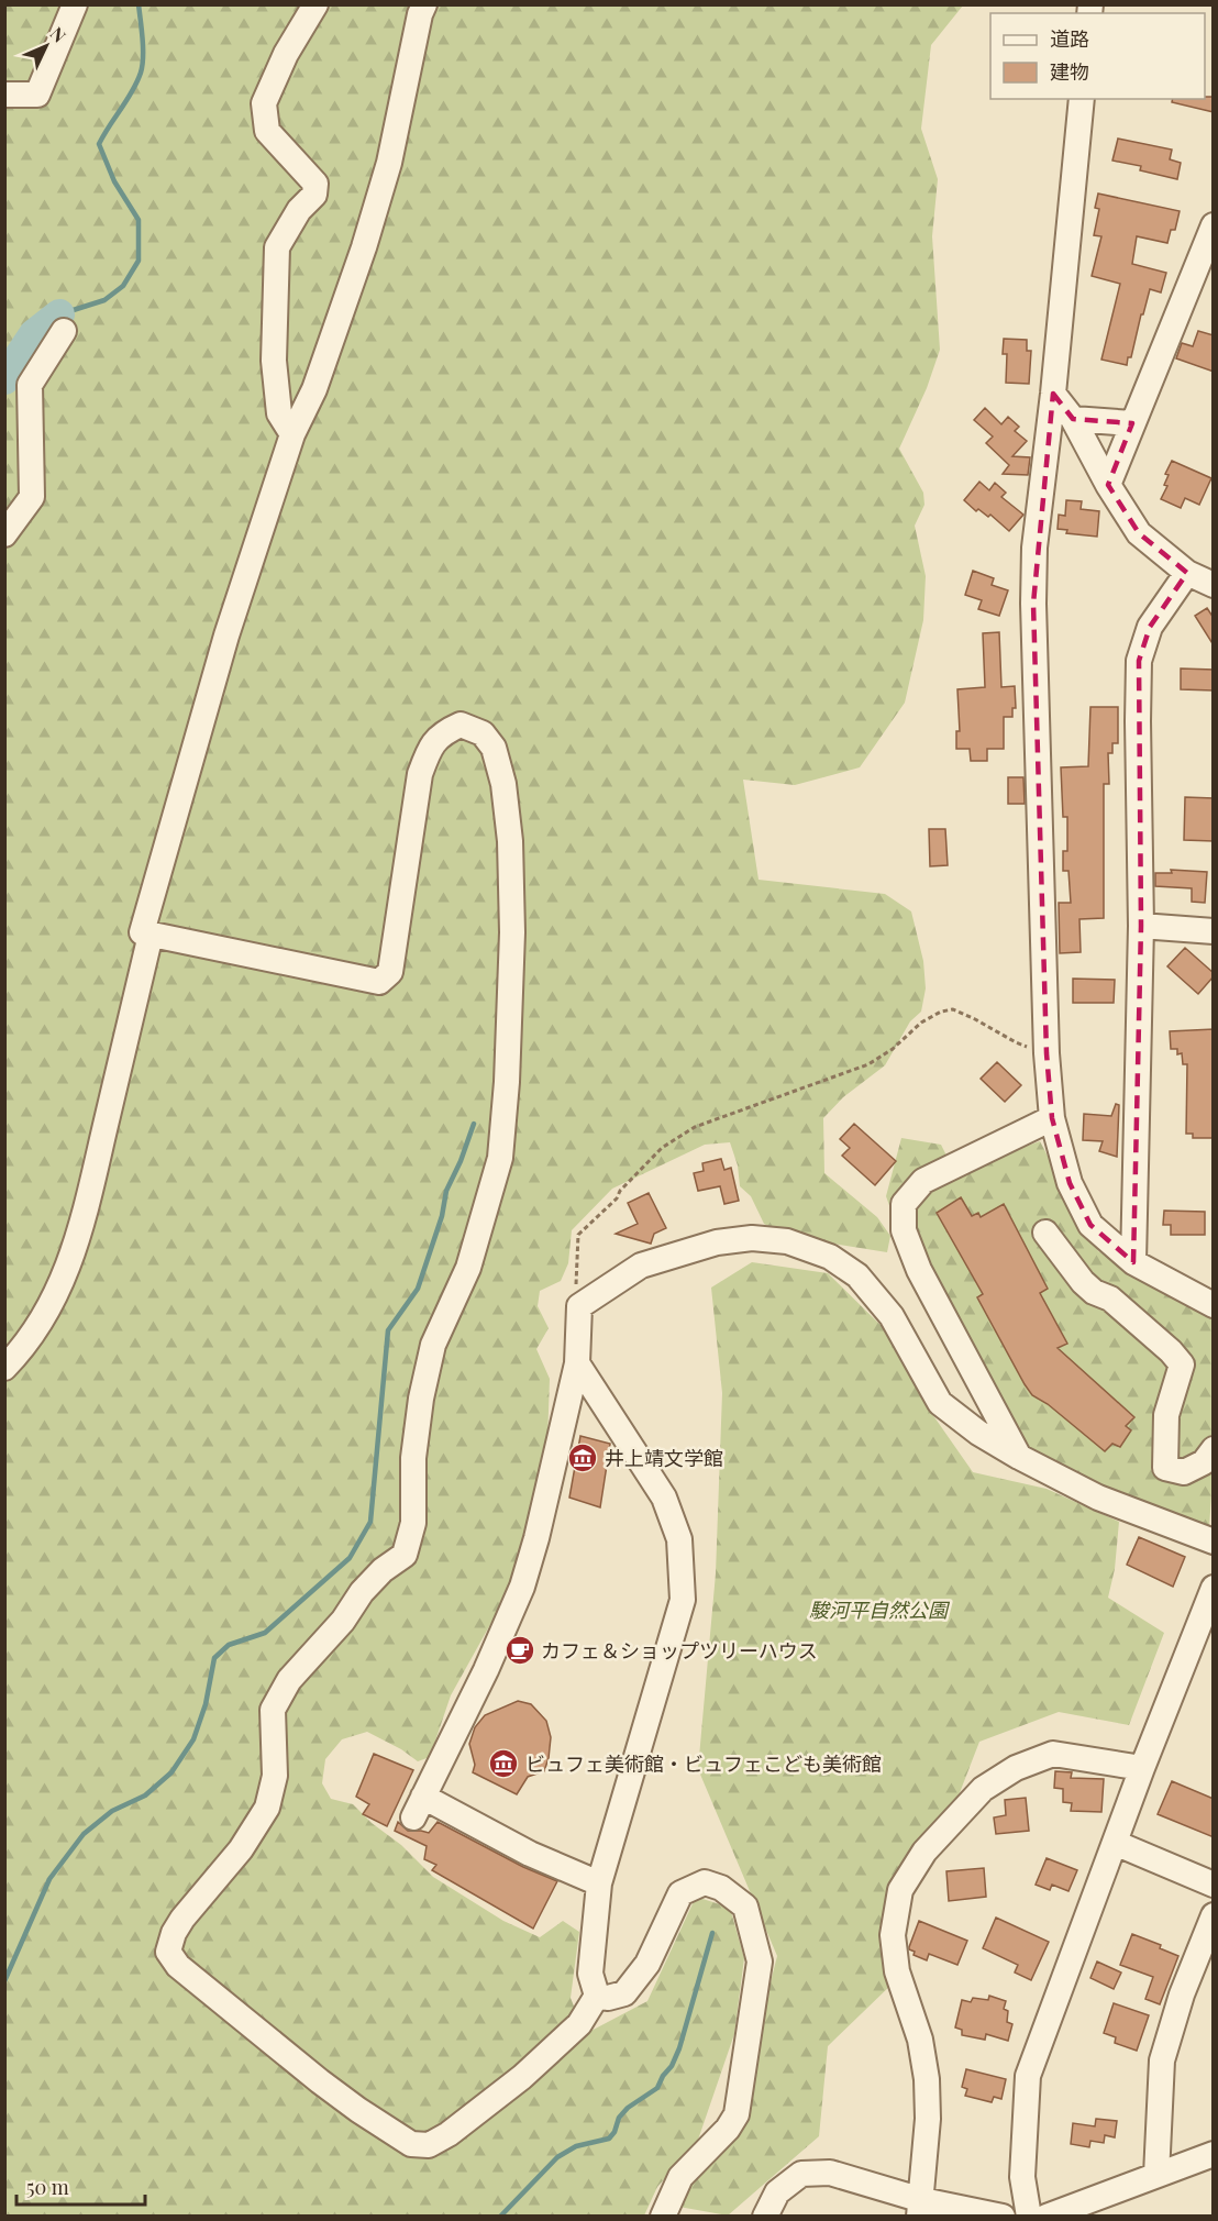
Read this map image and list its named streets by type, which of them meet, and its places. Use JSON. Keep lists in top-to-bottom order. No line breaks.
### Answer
{"parks":["駿河平自然公園"],"places":{"museum":["井上靖文学館","ビュフェ美術館・ビュフェこども美術館"],"cafe":["カフェ＆ショップツリーハウス"]},"legend":["道路","建物"],"scale_bar":"50 m","north":"top right"}
